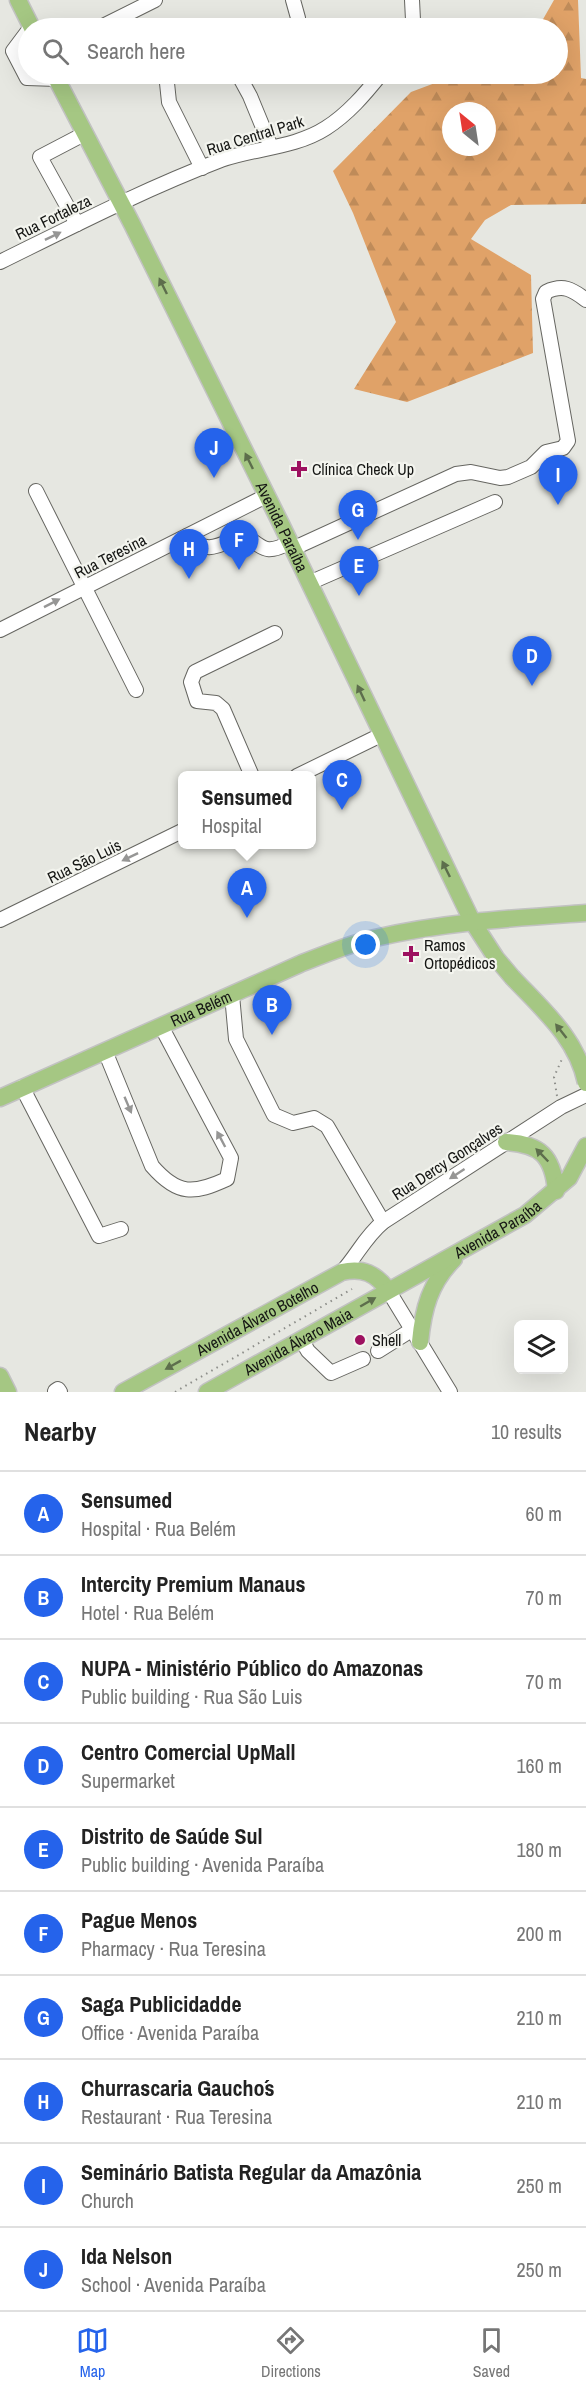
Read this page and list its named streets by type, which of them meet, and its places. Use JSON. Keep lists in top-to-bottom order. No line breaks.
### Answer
{"streets":{"main road":["Avenida Paraíba","Rua Belém","Avenida Álvaro Botelho","Avenida Álvaro Maia"],"street":["Rua Central Park","Rua Fortaleza","Rua Teresina","Rua São Luis","Rua Dercy Gonçalves"]},"crossings":[["Rua Central Park","Rua Fortaleza"],["Rua Central Park","Avenida Paraíba"],["Rua Fortaleza","Avenida Paraíba"],["Avenida Paraíba","Rua Teresina"],["Avenida Paraíba","Rua Belém"],["Avenida Paraíba","Avenida Álvaro Maia"],["Rua Dercy Gonçalves","Avenida Álvaro Botelho"]],"one_way":["Rua Fortaleza","Avenida Paraíba","Rua São Luis","Rua Dercy Gonçalves","Avenida Álvaro Botelho","Avenida Álvaro Maia"],"places":{"health":["Clínica Check Up","Ramos Ortopédicos"],"other":["Shell"]},"north":"top left","page":{"search":"Search here","pins":["J","I","G","F","H","E","D","C","A","B"],"popup":["Sensumed","Hospital"],"heading":["Nearby","10 results"],"list":[{"mark":"A","name":"Sensumed","note":"Hospital · Rua Belém","value":"60 m"},{"mark":"B","name":"Intercity Premium Manaus","note":"Hotel · Rua Belém","value":"70 m"},{"mark":"C","name":"NUPA - Ministério Público do Amazonas","note":"Public building · Rua São Luis","value":"70 m"},{"mark":"D","name":"Centro Comercial UpMall","note":"Supermarket","value":"160 m"},{"mark":"E","name":"Distrito de Saúde Sul","note":"Public building · Avenida Paraíba","value":"180 m"},{"mark":"F","name":"Pague Menos","note":"Pharmacy · Rua Teresina","value":"200 m"},{"mark":"G","name":"Saga Publicidadde","note":"Office · Avenida Paraíba","value":"210 m"},{"mark":"H","name":"Churrascaria Gaucho´s","note":"Restaurant · Rua Teresina","value":"210 m"},{"mark":"I","name":"Seminário Batista Regular da Amazônia","note":"Church","value":"250 m"},{"mark":"J","name":"Ida Nelson","note":"School · Avenida Paraíba","value":"250 m"}],"nav":["Map","Directions","Saved"]}}
